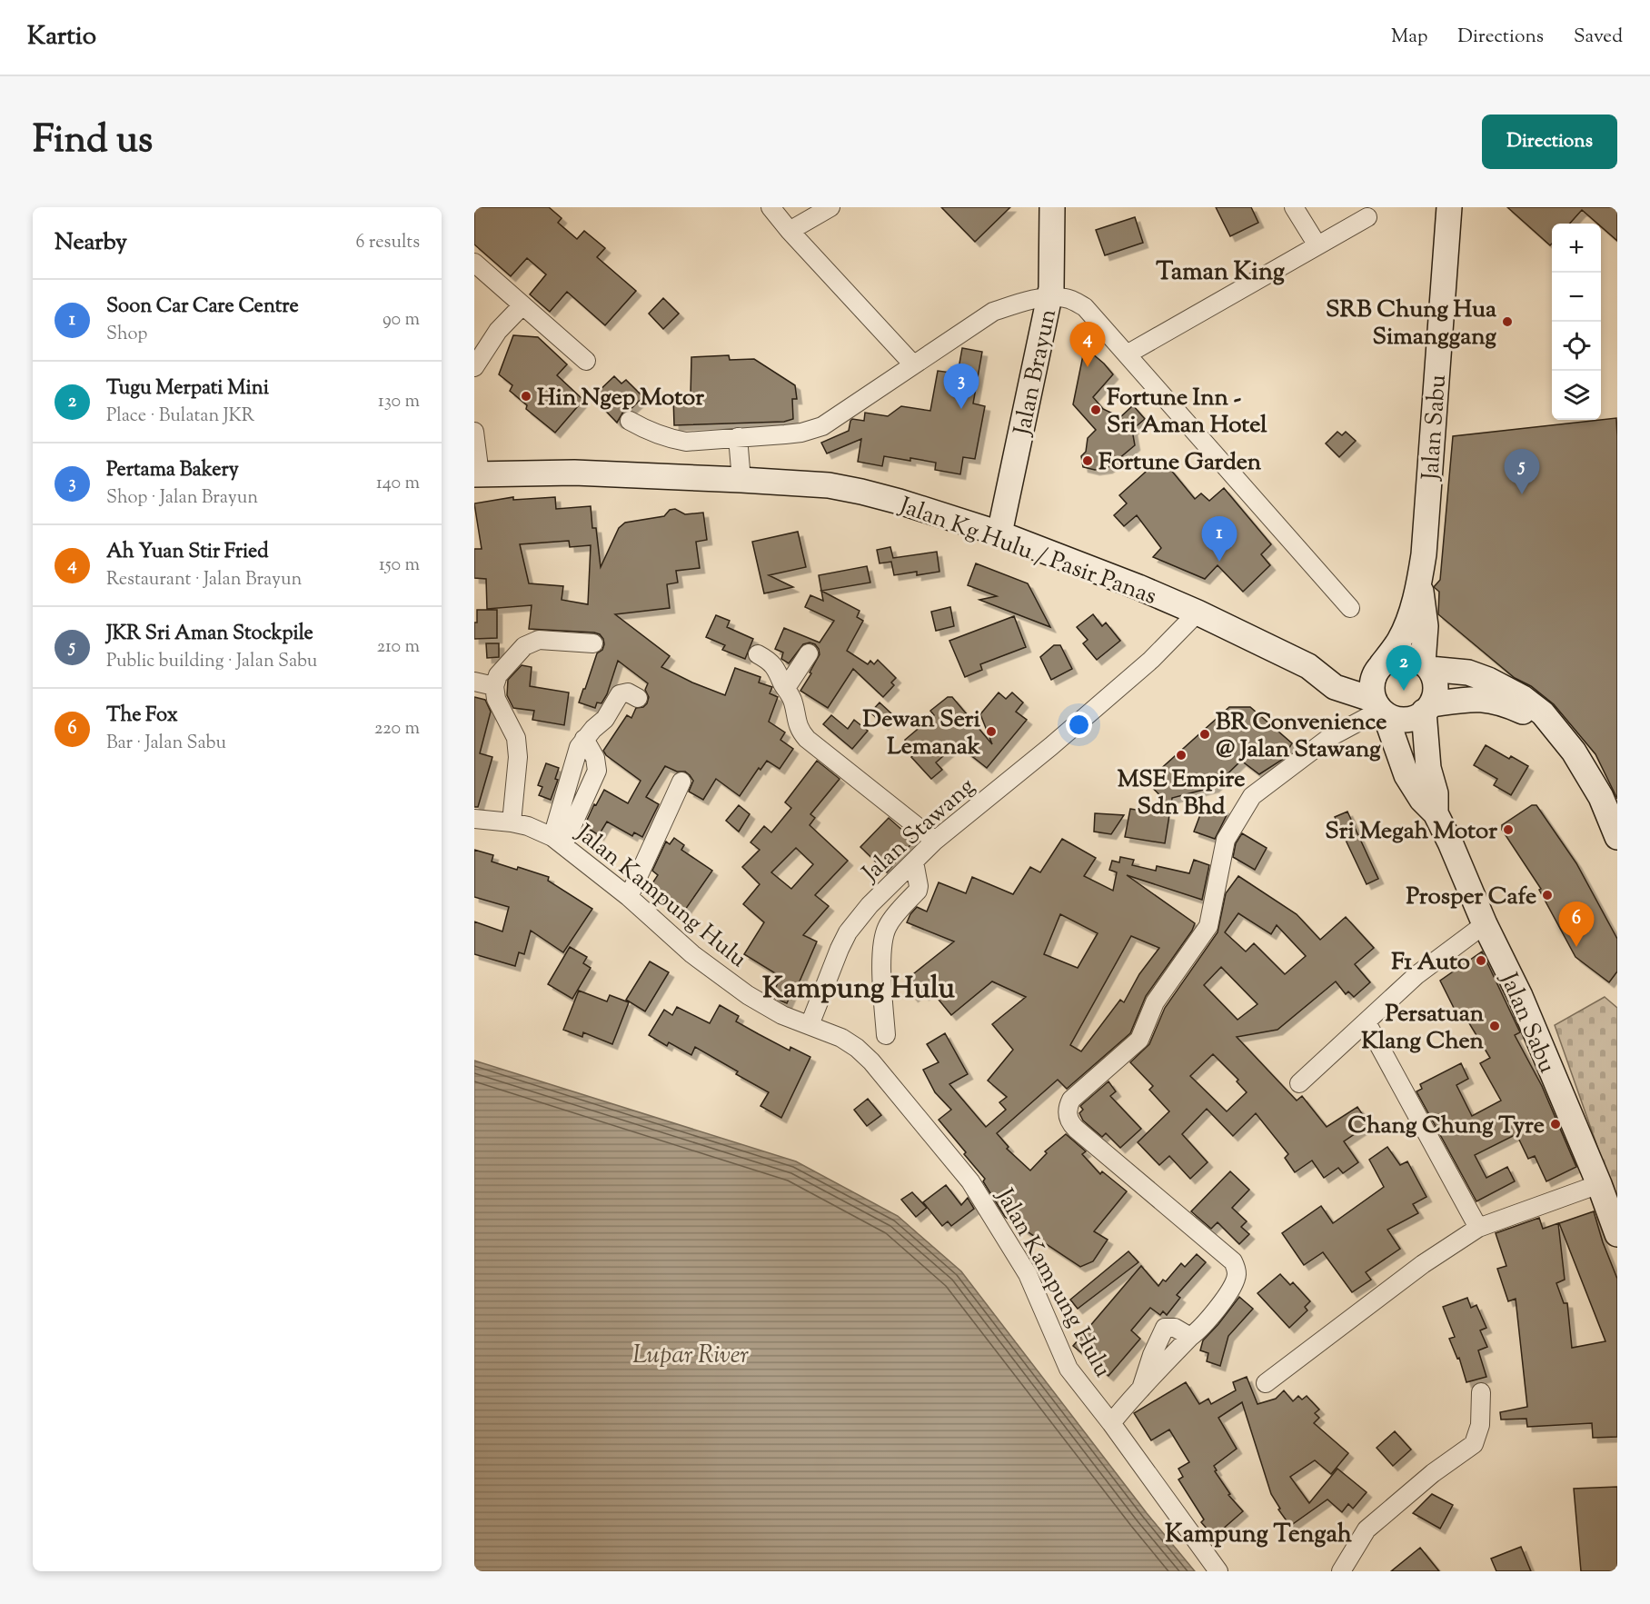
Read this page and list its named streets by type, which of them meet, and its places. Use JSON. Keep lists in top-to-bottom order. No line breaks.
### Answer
{"streets":{"main road":["Jalan Brayun","Jalan Sabu","Jalan Kg Hulu / Pasir Panas"],"street":["Jalan Stawang","Jalan Kampung Hulu"]},"crossings":[["Jalan Brayun","Jalan Kg Hulu / Pasir Panas"],["Jalan Kg Hulu / Pasir Panas","Jalan Stawang"],["Jalan Stawang","Jalan Kampung Hulu"]],"districts":["Taman King","Kampung Hulu","Kampung Tengah"],"water":["Lupar River"],"places":["SRB Chung Hua Simanggang","Hin Ngep Motor","Fortune Inn - Sri Aman Hotel","Fortune Garden","Dewan Seri Lemanak","BR Convenience @ Jalan Stawang","MSE Empire Sdn Bhd","Sri Megah Motor","Prosper Cafe","F1 Auto","Persatuan Klang Chen","Chang Chung Tyre"],"page":{"header":"Kartio","nav":["Map","Directions","Saved"],"title":"Find us","buttons":"Directions","heading":["Nearby","6 results"],"map_buttons":["+","−"],"list":[{"mark":"1","name":"Soon Car Care Centre","note":"Shop","value":"90 m"},{"mark":"2","name":"Tugu Merpati Mini","note":"Place · Bulatan JKR","value":"130 m"},{"mark":"3","name":"Pertama Bakery","note":"Shop · Jalan Brayun","value":"140 m"},{"mark":"4","name":"Ah Yuan Stir Fried","note":"Restaurant · Jalan Brayun","value":"150 m"},{"mark":"5","name":"JKR Sri Aman Stockpile","note":"Public building · Jalan Sabu","value":"210 m"},{"mark":"6","name":"The Fox","note":"Bar · Jalan Sabu","value":"220 m"}],"pins":["4","3","5","1","2","6"]}}
